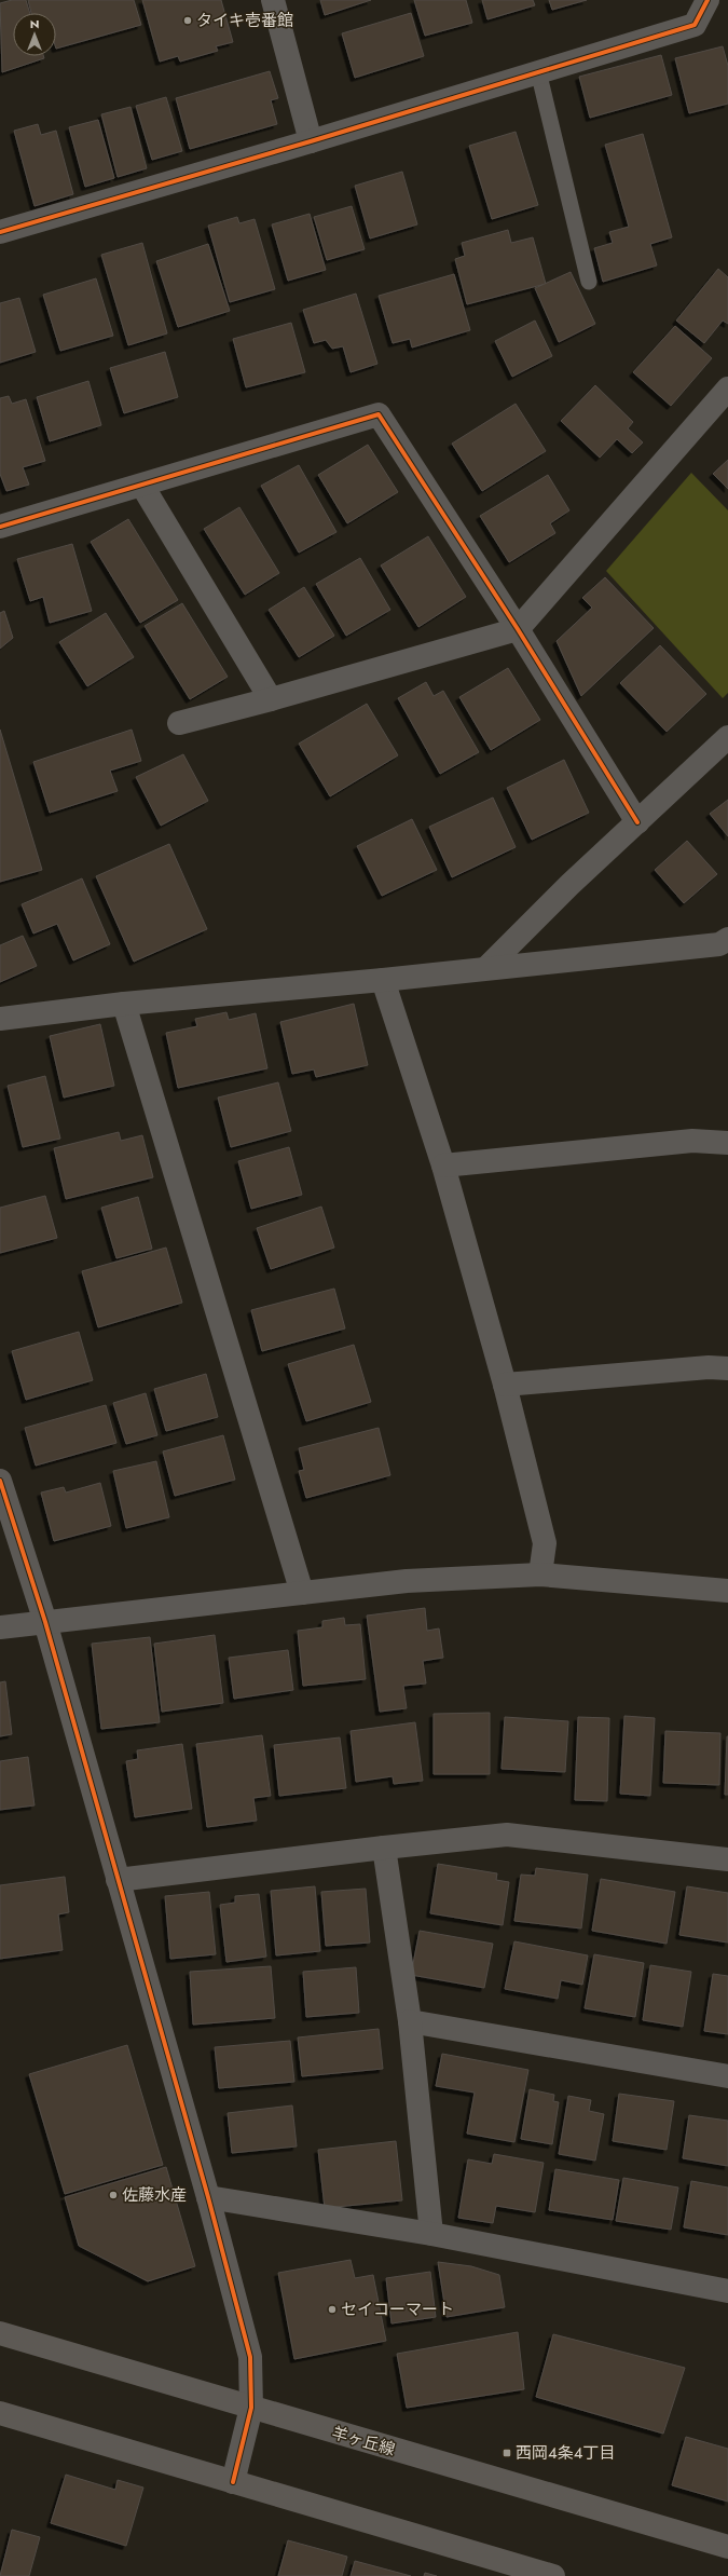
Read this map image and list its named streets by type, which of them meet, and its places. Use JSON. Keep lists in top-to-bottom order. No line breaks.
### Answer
{"streets":{"main road":["羊ヶ丘線"]},"places":{"other":["タイキ壱番館","佐藤水産","セイコーマート"],"transit":["西岡4条4丁目"]},"north":"top"}
